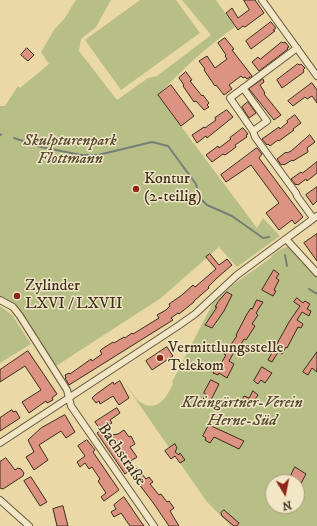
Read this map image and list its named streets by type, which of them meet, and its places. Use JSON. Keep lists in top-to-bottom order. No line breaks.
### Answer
{"streets":{"street":["Bachstraße"]},"parks":["Skulpturenpark Flottmann","Kleingärtner-Verein Herne-Süd"],"places":["Kontur (2-teilig)","Zylinder LXVI / LXVII","Vermittlungsstelle Telekom"],"north":"bottom"}
